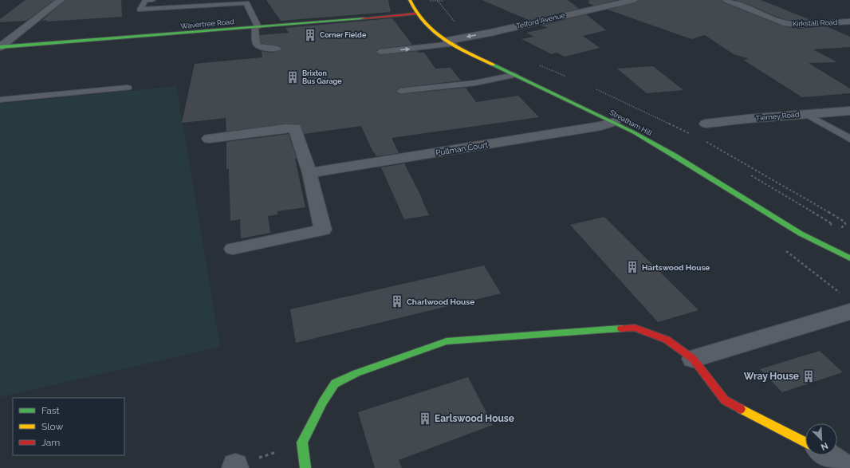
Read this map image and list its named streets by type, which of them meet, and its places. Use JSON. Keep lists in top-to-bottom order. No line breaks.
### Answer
{"streets":{"main road":["Wavertree Road","Streatham Hill"],"street":["Telford Avenue","Kirkstall Road","Tierney Road","Pullman Court"]},"crossings":[["Telford Avenue","Streatham Hill"],["Wavertree Road","Streatham Hill"],["Streatham Hill","Pullman Court"]],"one_way":["Telford Avenue"],"places":{"building":["Corner Fielde","Brixton Bus Garage","Hartswood House","Charlwood House","Wray House","Earlswood House"]},"legend":["Fast","Slow","Jam"],"north":"bottom right"}
